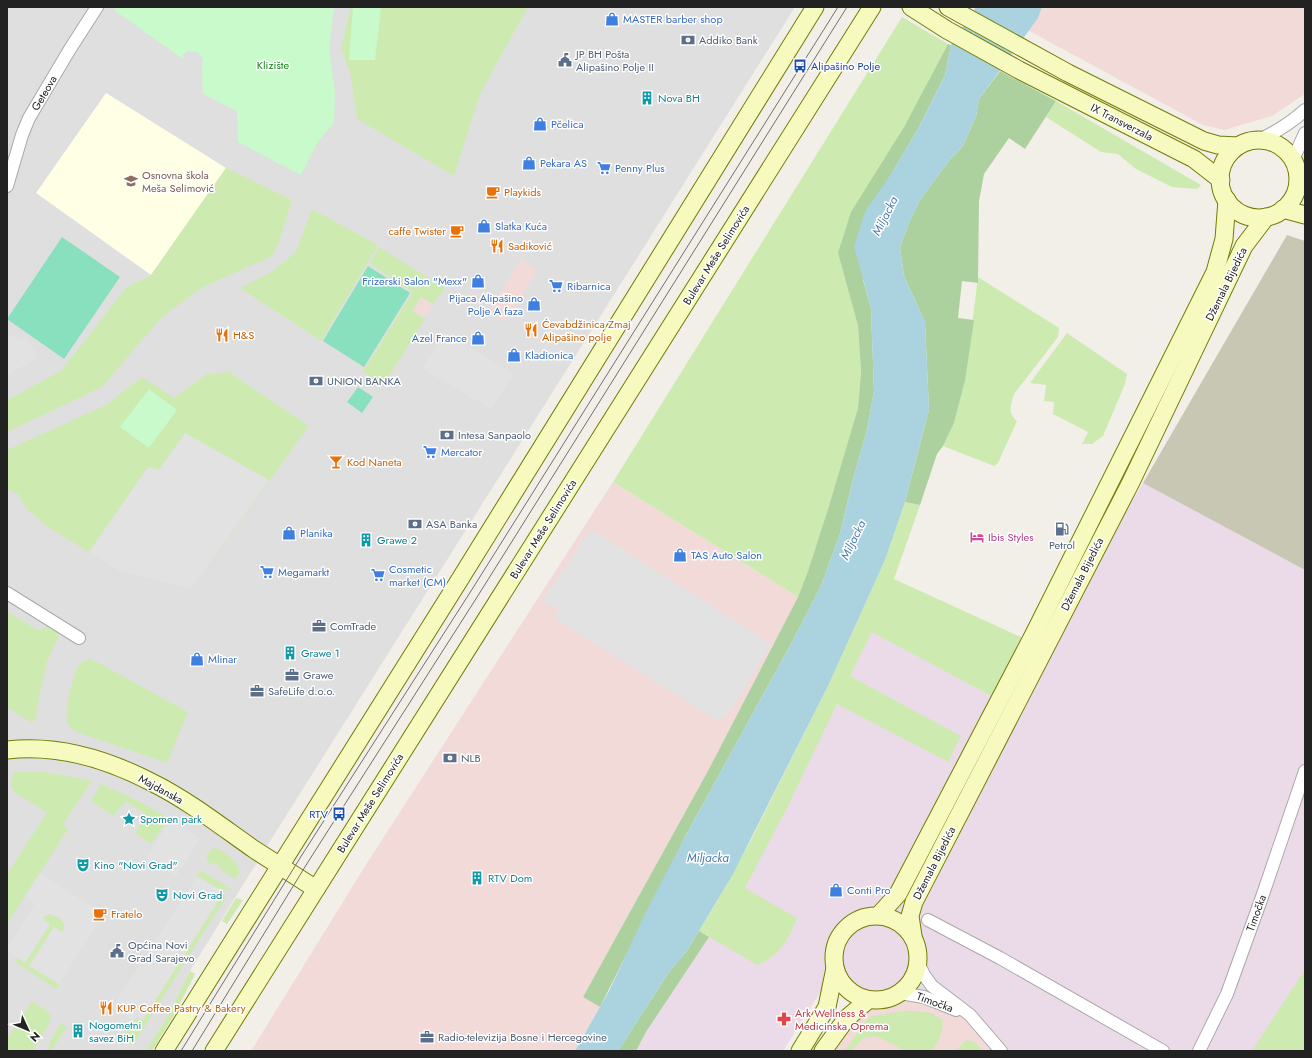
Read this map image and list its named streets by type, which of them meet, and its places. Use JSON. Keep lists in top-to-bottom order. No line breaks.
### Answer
{"streets":{"main road":["IX Transverzala","Bulevar Meše Selimovića","Džemala Bijedića","Majdanska"],"street":["Geteova","Timočka"]},"crossings":[["IX Transverzala","Džemala Bijedića"],["Bulevar Meše Selimovića","Majdanska"],["Džemala Bijedića","Timočka"]],"water":["Miljacka"],"parks":["Klizište"],"places":{"shop":["MASTER barber shop","Pčelica","Pekara AS","Slatka Kuća","Frizerski Salon \"Mexx\"","Pijaca Alipašino Polje A faza","Azel France","Kladionica","Planika","TAS Auto Salon","Mlinar","Conti Pro"],"bank":["Addiko Bank","UNION BANKA","Intesa Sanpaolo","ASA Banka","NLB"],"public building":["JP BH Pošta Alipašino Polje II","Općina Novi Grad Sarajevo"],"bus stop":["Alipašino Polje","RTV"],"building":["Nova BH","Grawe 2","Grawe 1","RTV Dom","Nogometni savez BiH"],"supermarket":["Penny Plus","Ribarnica","Mercator","Megamarkt","Cosmetic market (CM)"],"school or university":["Osnovna škola Meša Selimović"],"cafe":["Playkids","caffe Twister","Fratelo"],"restaurant":["Sadiković","Ćevabdžinica Zmaj Alipašino polje","H&S","KUP Coffee Pastry & Bakery"],"bar":["Kod Naneta"],"fuel station":["Petrol"],"hotel":["Ibis Styles"],"office":["ComTrade","Grawe","SafeLife d.o.o.","Radio-televizija Bosne i Hercegovine"],"place":["Spomen park"],"theatre":["Kino \"Novi Grad\"","Novi Grad"],"pharmacy":["Ark Wellness & Medicinska Oprema"]},"north":"bottom right"}
